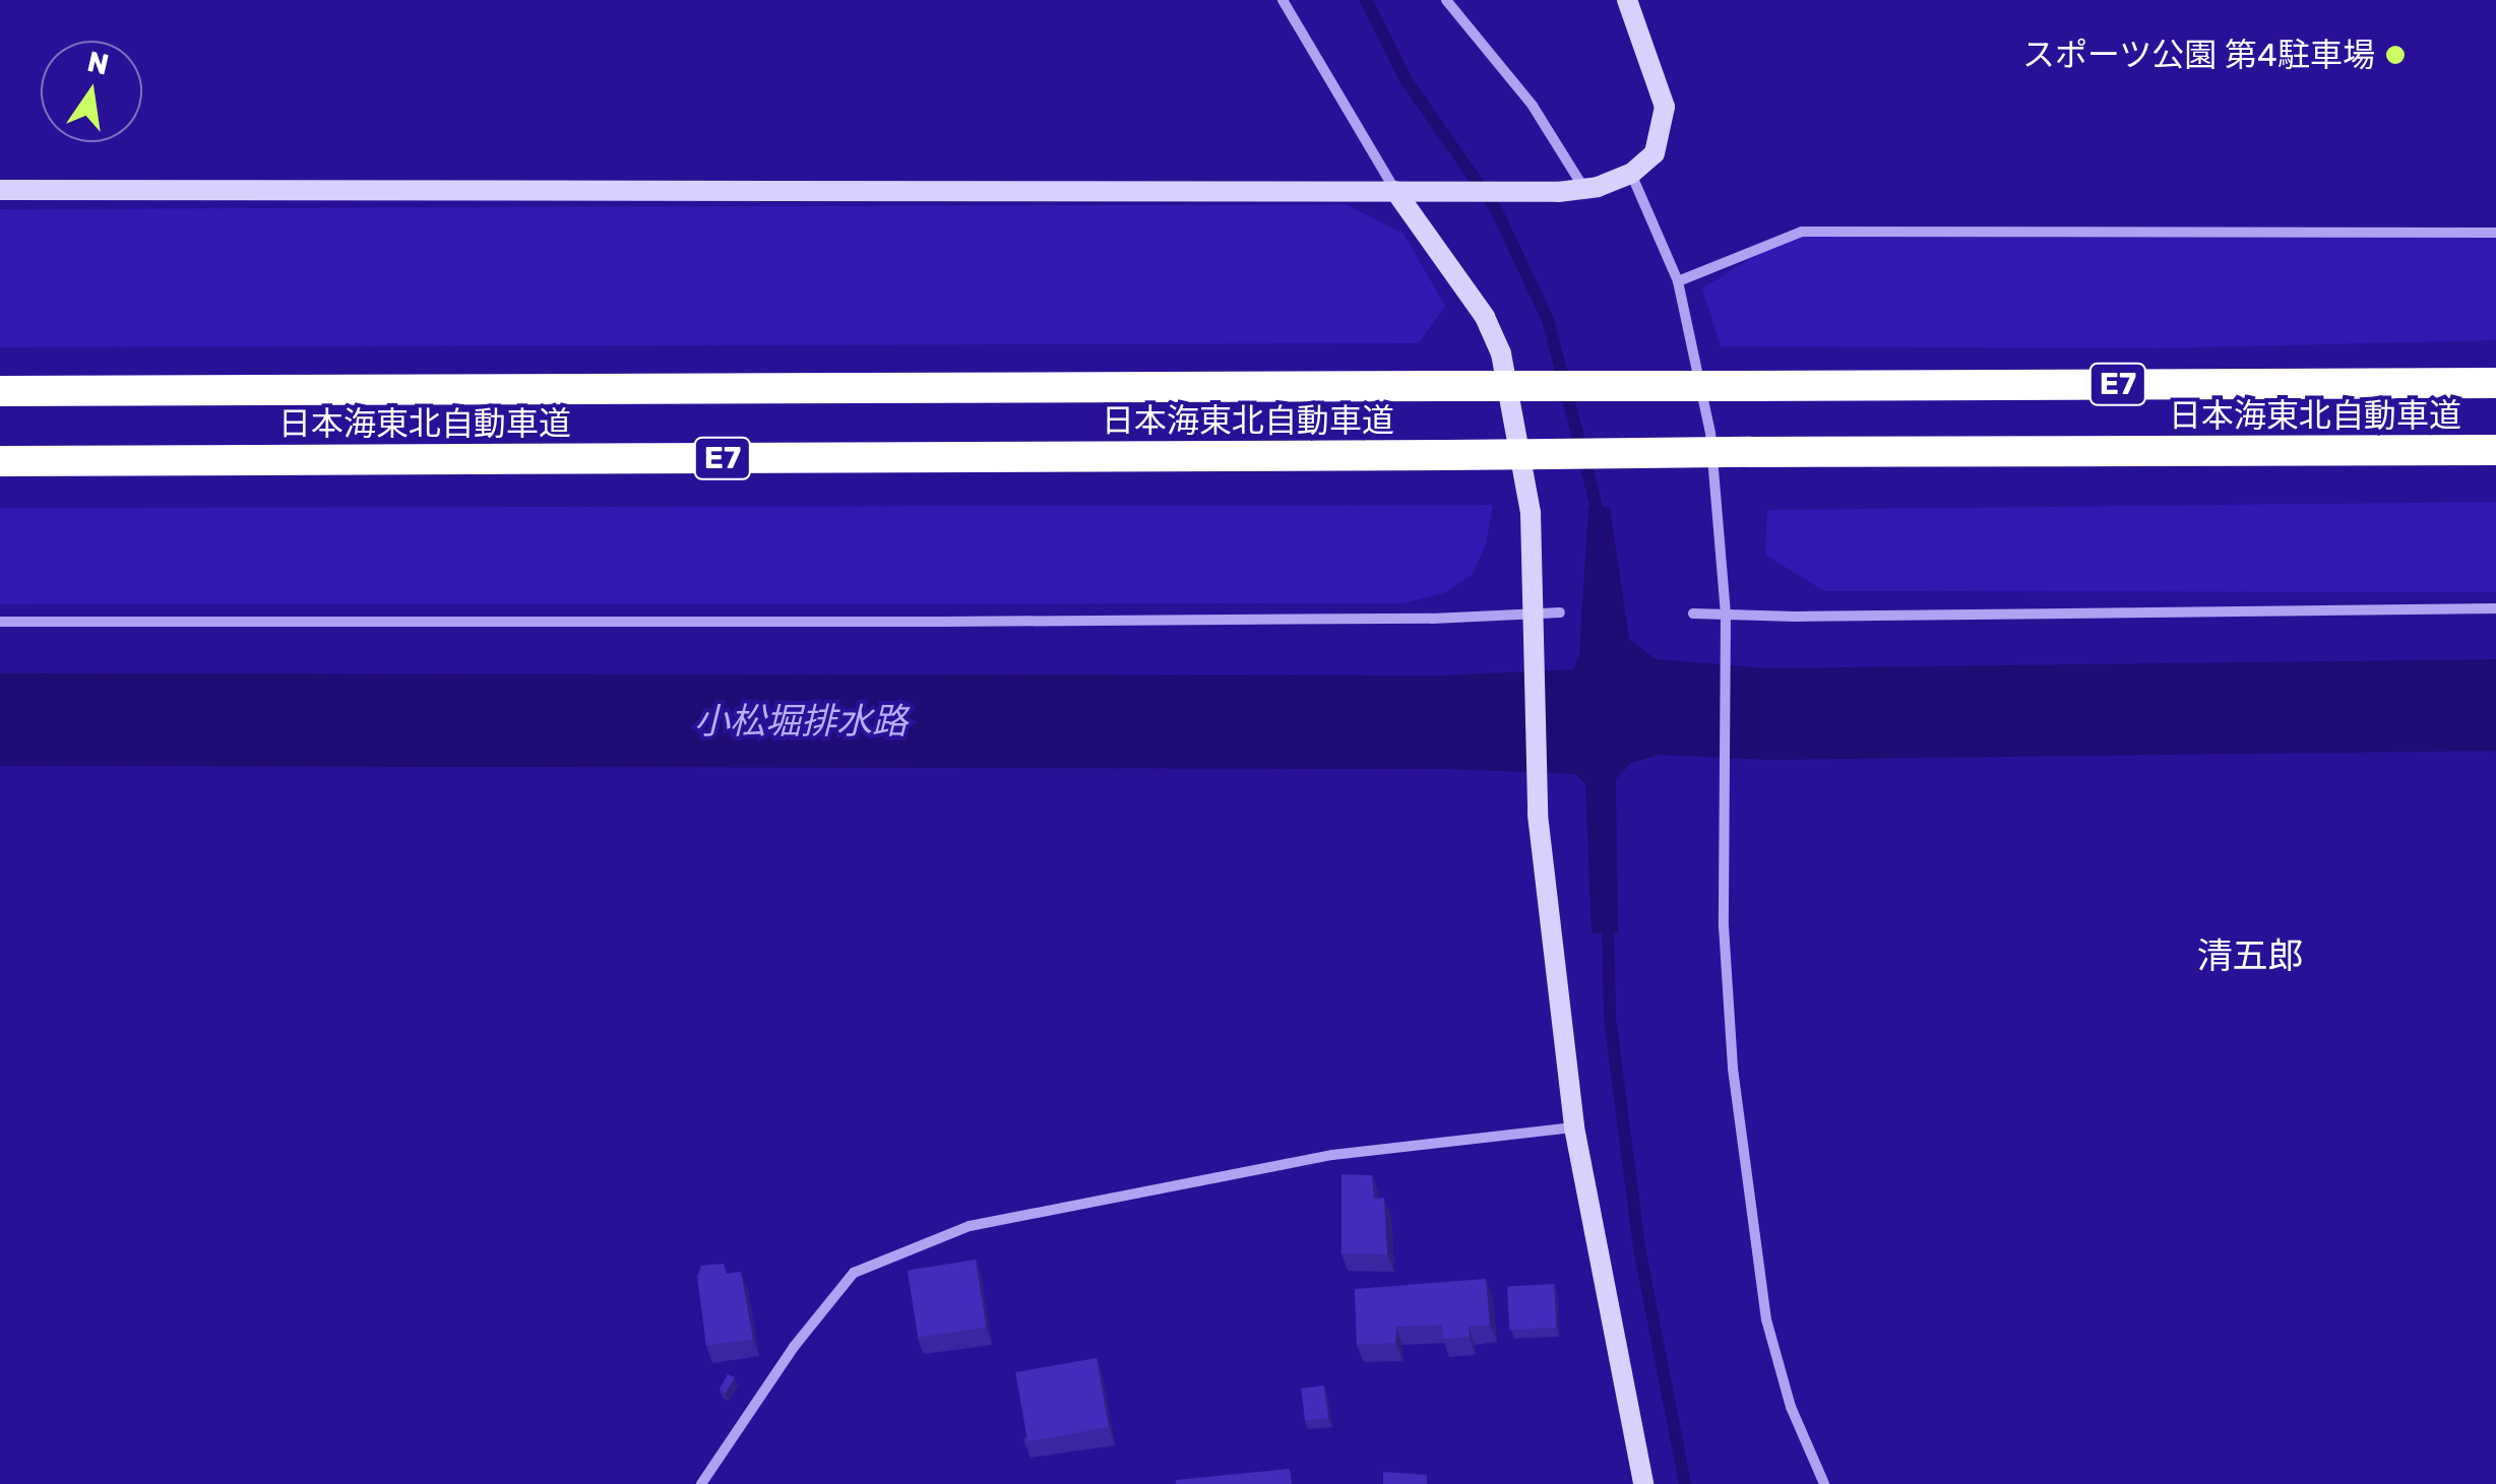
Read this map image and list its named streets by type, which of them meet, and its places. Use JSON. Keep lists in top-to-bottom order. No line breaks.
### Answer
{"streets":{"highway":["E7","日本海東北自動車道"]},"districts":["清五郎"],"water":["小松堀排水路"],"places":["スポーツ公園 第4駐車場"],"north":"top"}
